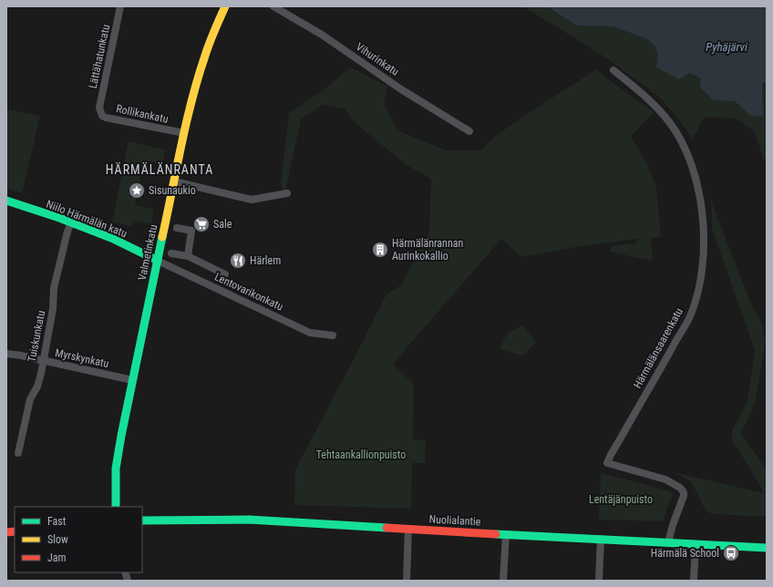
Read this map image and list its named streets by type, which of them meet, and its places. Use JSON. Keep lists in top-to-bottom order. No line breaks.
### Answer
{"streets":{"street":["Lättähatunkatu","Vihurinkatu","Rollikankatu","Niilo Härmälän katu","Valmetinkatu","Lentovarikonkatu","Tuiskunkatu","Härmälänsaarenkatu","Myrskynkatu","Nuolialantie"]},"crossings":[["Lättähatunkatu","Rollikankatu"],["Rollikankatu","Valmetinkatu"],["Niilo Härmälän katu","Valmetinkatu"],["Niilo Härmälän katu","Lentovarikonkatu"],["Niilo Härmälän katu","Tuiskunkatu"],["Valmetinkatu","Lentovarikonkatu"],["Valmetinkatu","Myrskynkatu"],["Tuiskunkatu","Myrskynkatu"],["Härmälänsaarenkatu","Nuolialantie"]],"districts":["HÄRMÄLÄNRANTA"],"water":["Pyhäjärvi"],"parks":["Tehtaankallionpuisto","Lentäjänpuisto"],"places":{"place":["Sisunaukio"],"supermarket":["Sale"],"building":["Härmälänrannan Aurinkokallio"],"restaurant":["Härlem"],"bus stop":["Härmälä School"]},"legend":["Fast","Slow","Jam"]}
